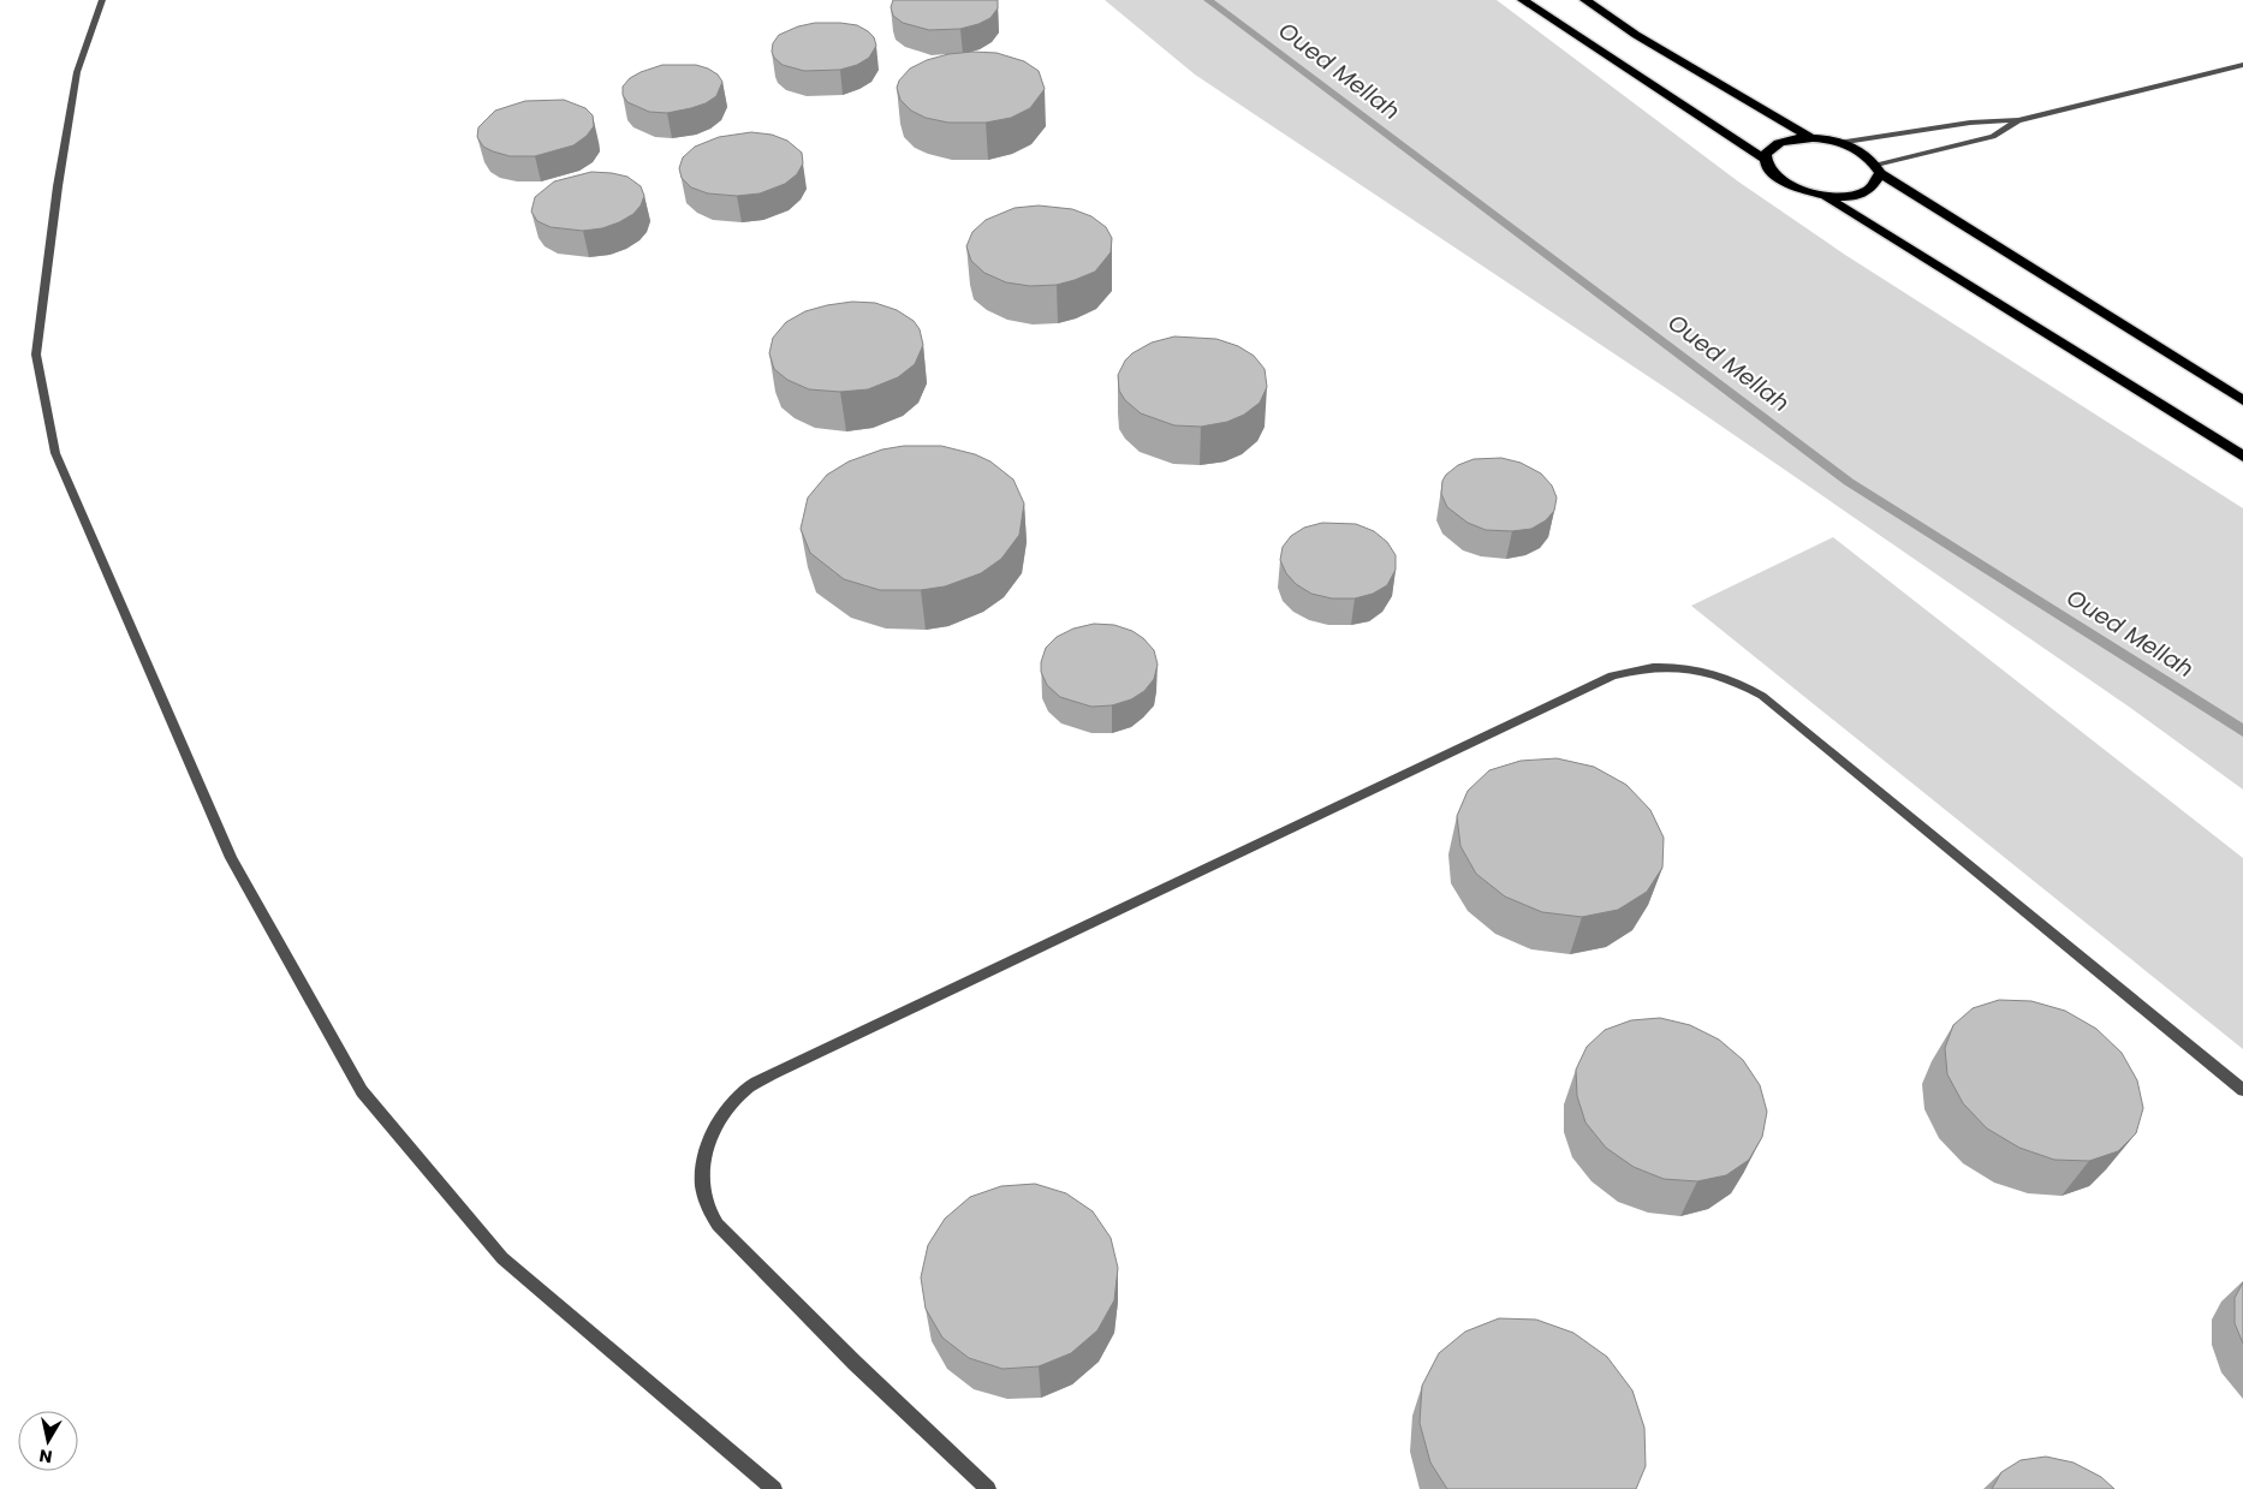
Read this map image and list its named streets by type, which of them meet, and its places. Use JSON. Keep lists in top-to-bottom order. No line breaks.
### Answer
{"water":["Oued Mellah"],"north":"bottom"}
